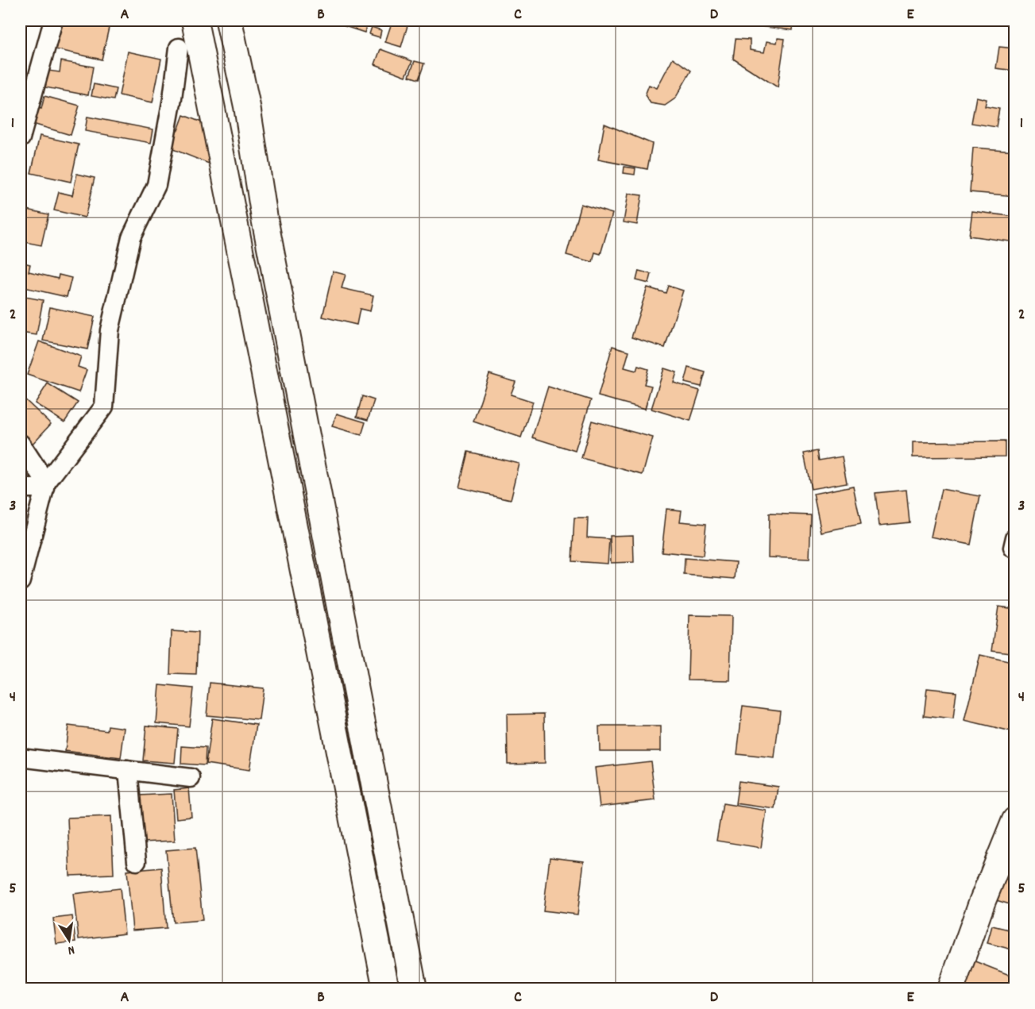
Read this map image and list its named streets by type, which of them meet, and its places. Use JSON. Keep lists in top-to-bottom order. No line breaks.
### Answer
{"north":"bottom","grid":{"columns":["A","B","C","D","E"],"rows":["1","2","3","4","5"]}}
